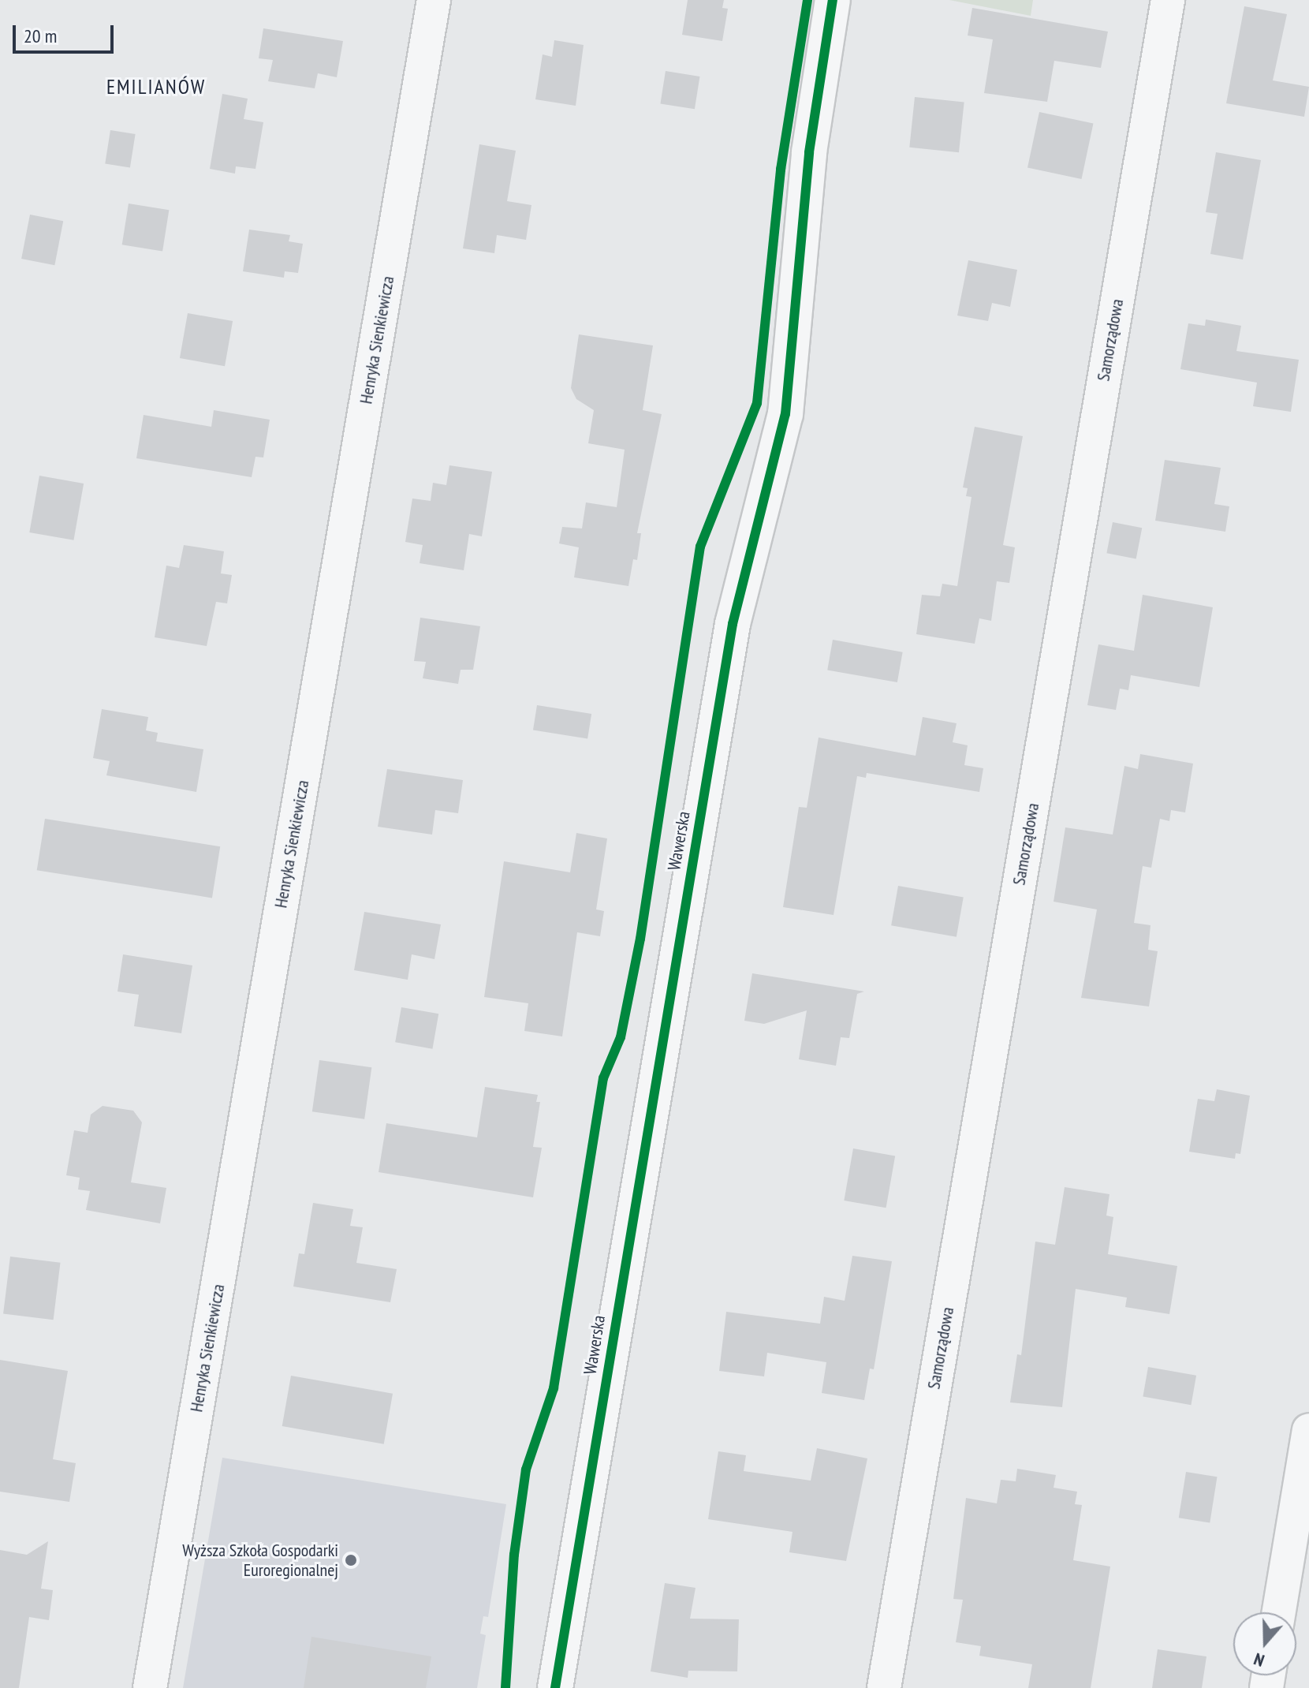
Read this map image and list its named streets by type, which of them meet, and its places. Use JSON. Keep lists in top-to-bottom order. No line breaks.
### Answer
{"streets":{"street":["Henryka Sienkiewicza","Samorządowa","Wawerska"]},"districts":["EMILIANÓW"],"places":["Wyższa Szkoła Gospodarki Euroregionalnej"],"scale_bar":"20 m","north":"bottom"}
